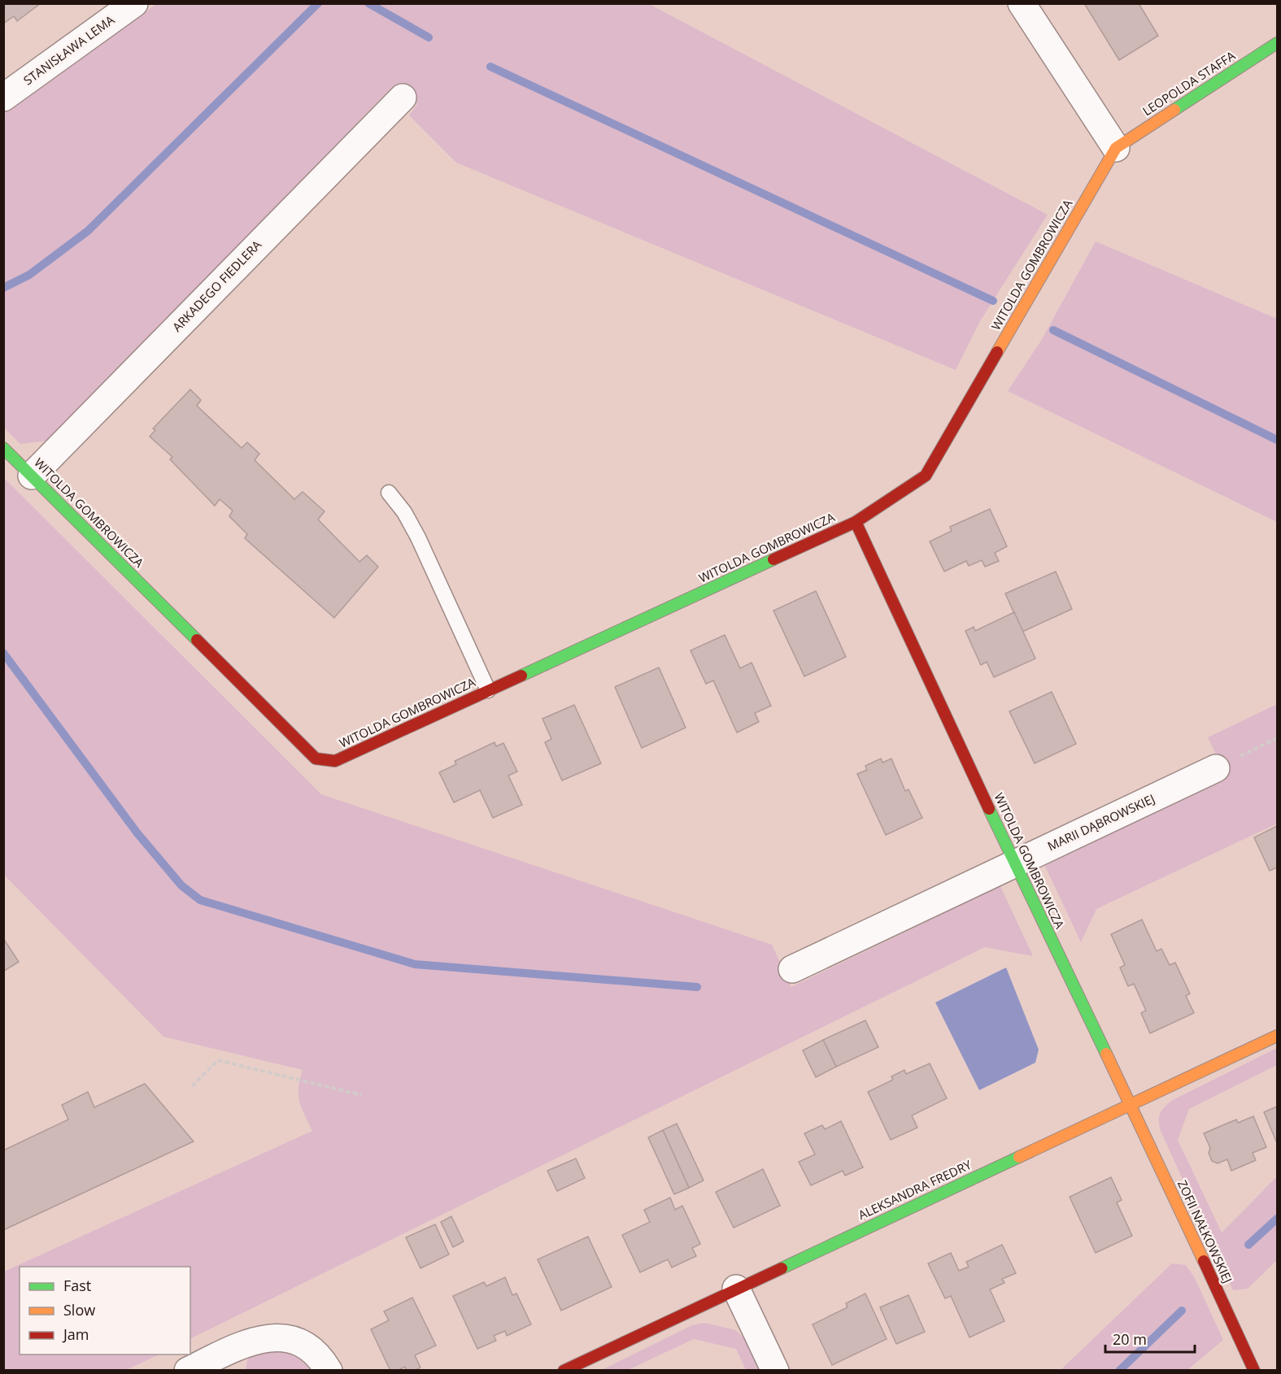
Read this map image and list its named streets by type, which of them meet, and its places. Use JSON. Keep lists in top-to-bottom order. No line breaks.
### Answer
{"streets":{"street":["STANISŁAWA LEMA","LEOPOLDA STAFFA","WITOLDA GOMBROWICZA","ARKADEGO FIEDLERA","MARII DĄBROWSKIEJ","ALEKSANDRA FREDRY","ZOFII NAŁKOWSKIEJ"]},"crossings":[["LEOPOLDA STAFFA","WITOLDA GOMBROWICZA"],["WITOLDA GOMBROWICZA","ARKADEGO FIEDLERA"],["WITOLDA GOMBROWICZA","MARII DĄBROWSKIEJ"],["WITOLDA GOMBROWICZA","ALEKSANDRA FREDRY"],["WITOLDA GOMBROWICZA","ZOFII NAŁKOWSKIEJ"],["ALEKSANDRA FREDRY","ZOFII NAŁKOWSKIEJ"]],"legend":["Fast","Slow","Jam"],"scale_bar":"20 m"}
